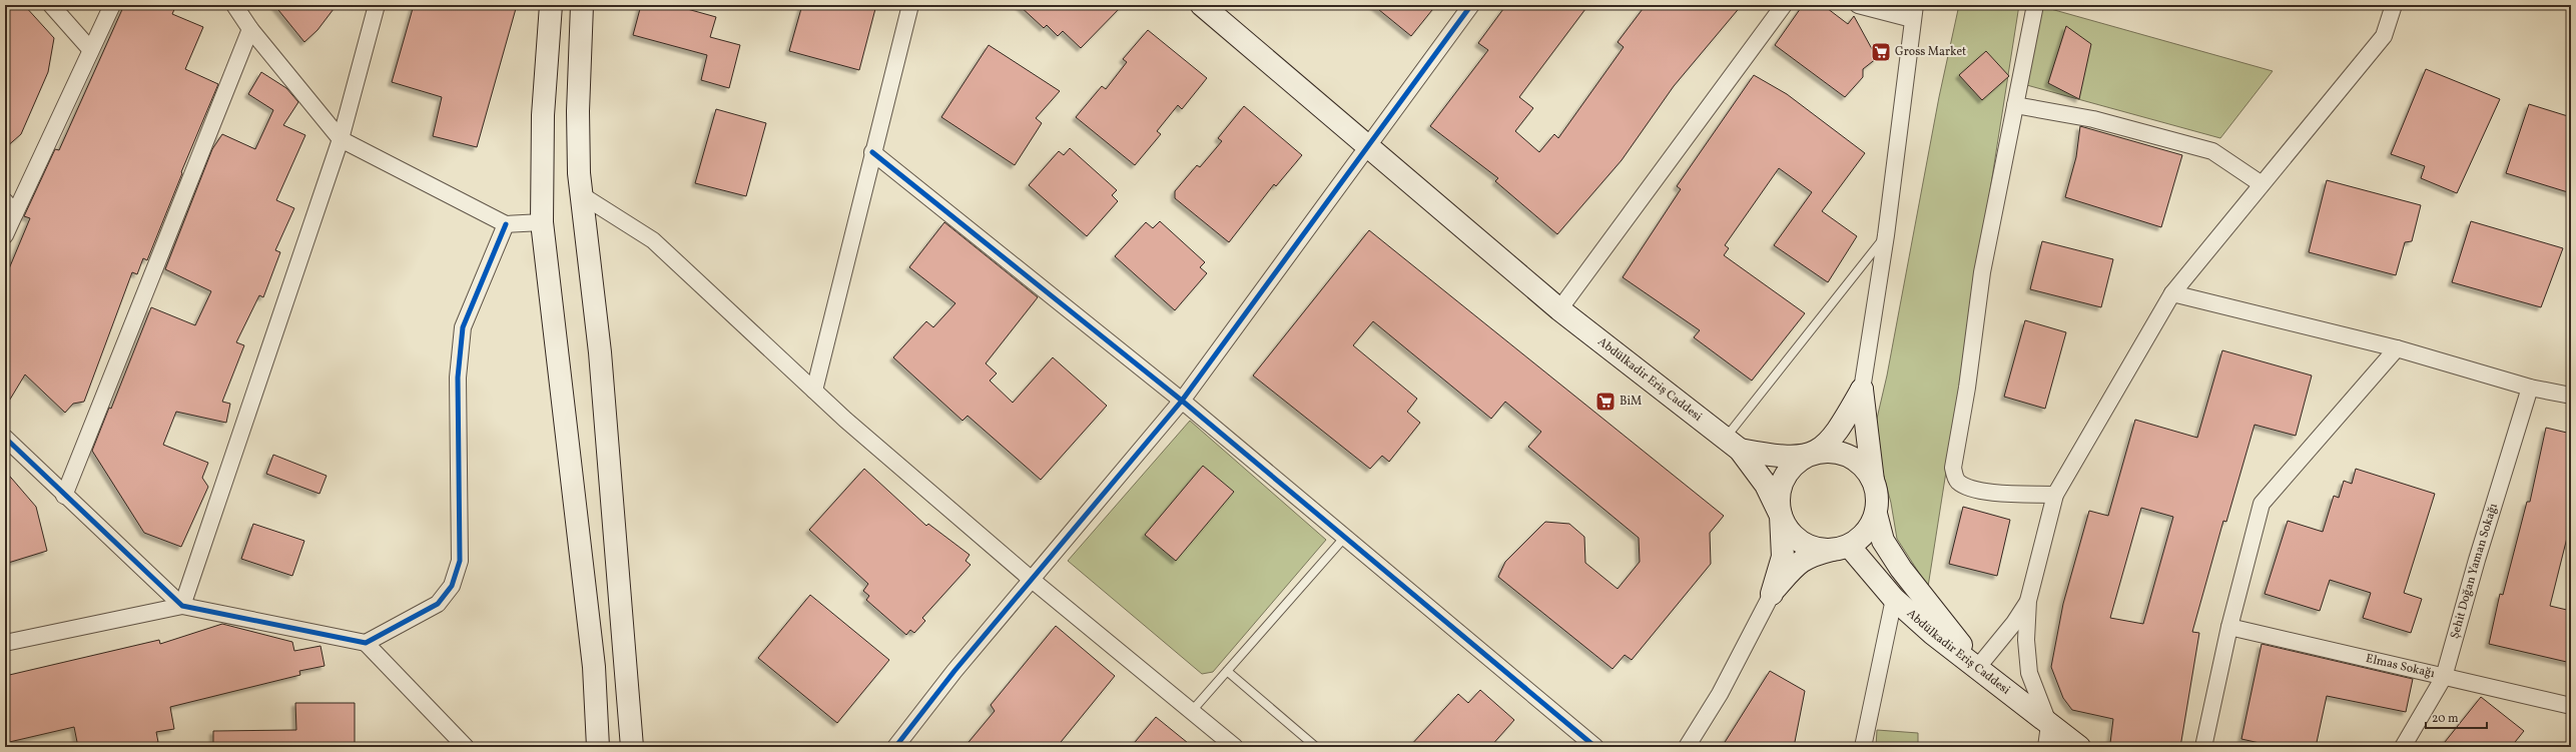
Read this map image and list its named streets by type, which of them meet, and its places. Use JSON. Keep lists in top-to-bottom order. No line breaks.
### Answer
{"streets":{"main road":["Abdülkadir Eriş Caddesi"],"street":["Şehit Doğan Yaman Sokağı","Elmas Sokağı"]},"crossings":[["Şehit Doğan Yaman Sokağı","Elmas Sokağı"]],"places":{"supermarket":["Gross Market","BiM"]},"scale_bar":"20 m"}
